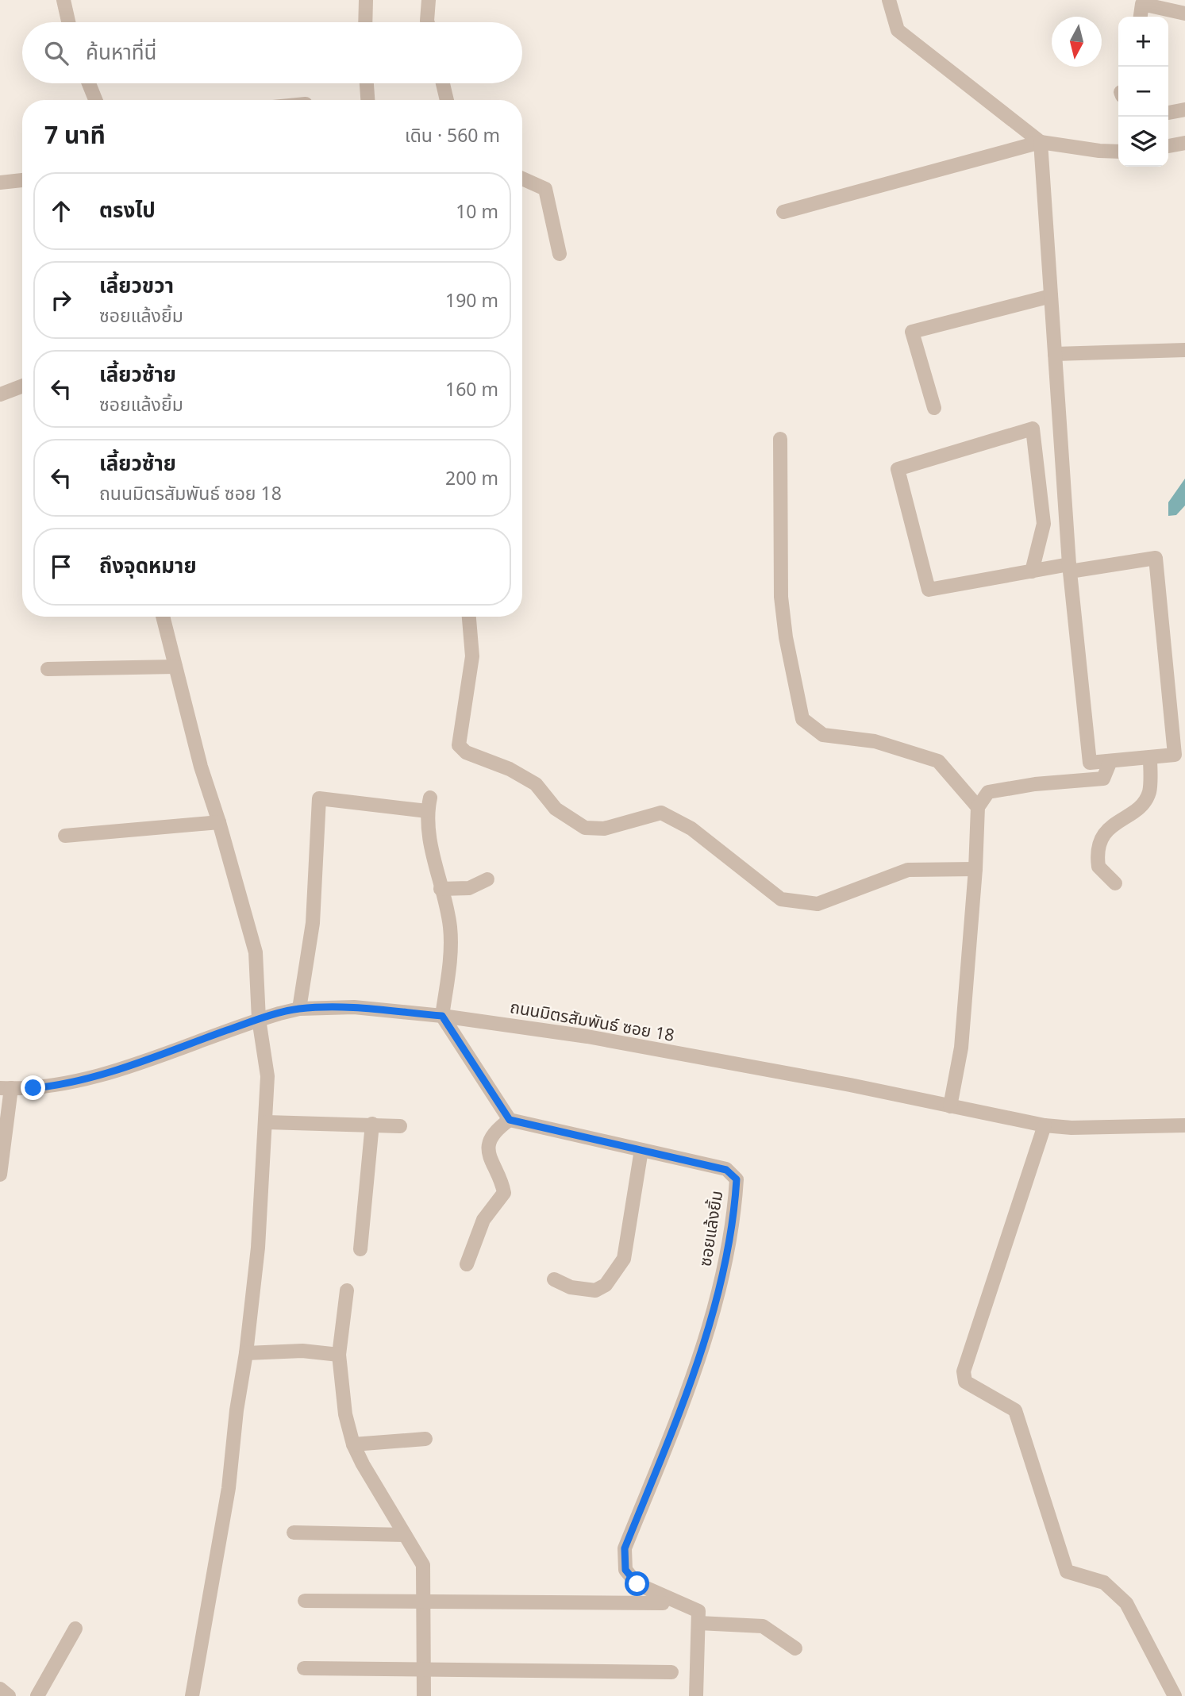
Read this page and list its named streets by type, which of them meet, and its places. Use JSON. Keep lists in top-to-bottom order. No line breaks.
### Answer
{"streets":{"street":["ถนนมิตรสัมพันธ์ ซอย 18","ซอยแล้งยิ้ม"]},"north":"bottom","page":{"map_buttons":["+","−"],"search":"ค้นหาที่นี่","heading":["7 นาที","เดิน · 560 m"],"list":[["ตรงไป","10 m"],["เลี้ยวขวา","ซอยแล้งยิ้ม","190 m"],["เลี้ยวซ้าย","ซอยแล้งยิ้ม","160 m"],["เลี้ยวซ้าย","ถนนมิตรสัมพันธ์ ซอย 18","200 m"],"ถึงจุดหมาย"]}}
